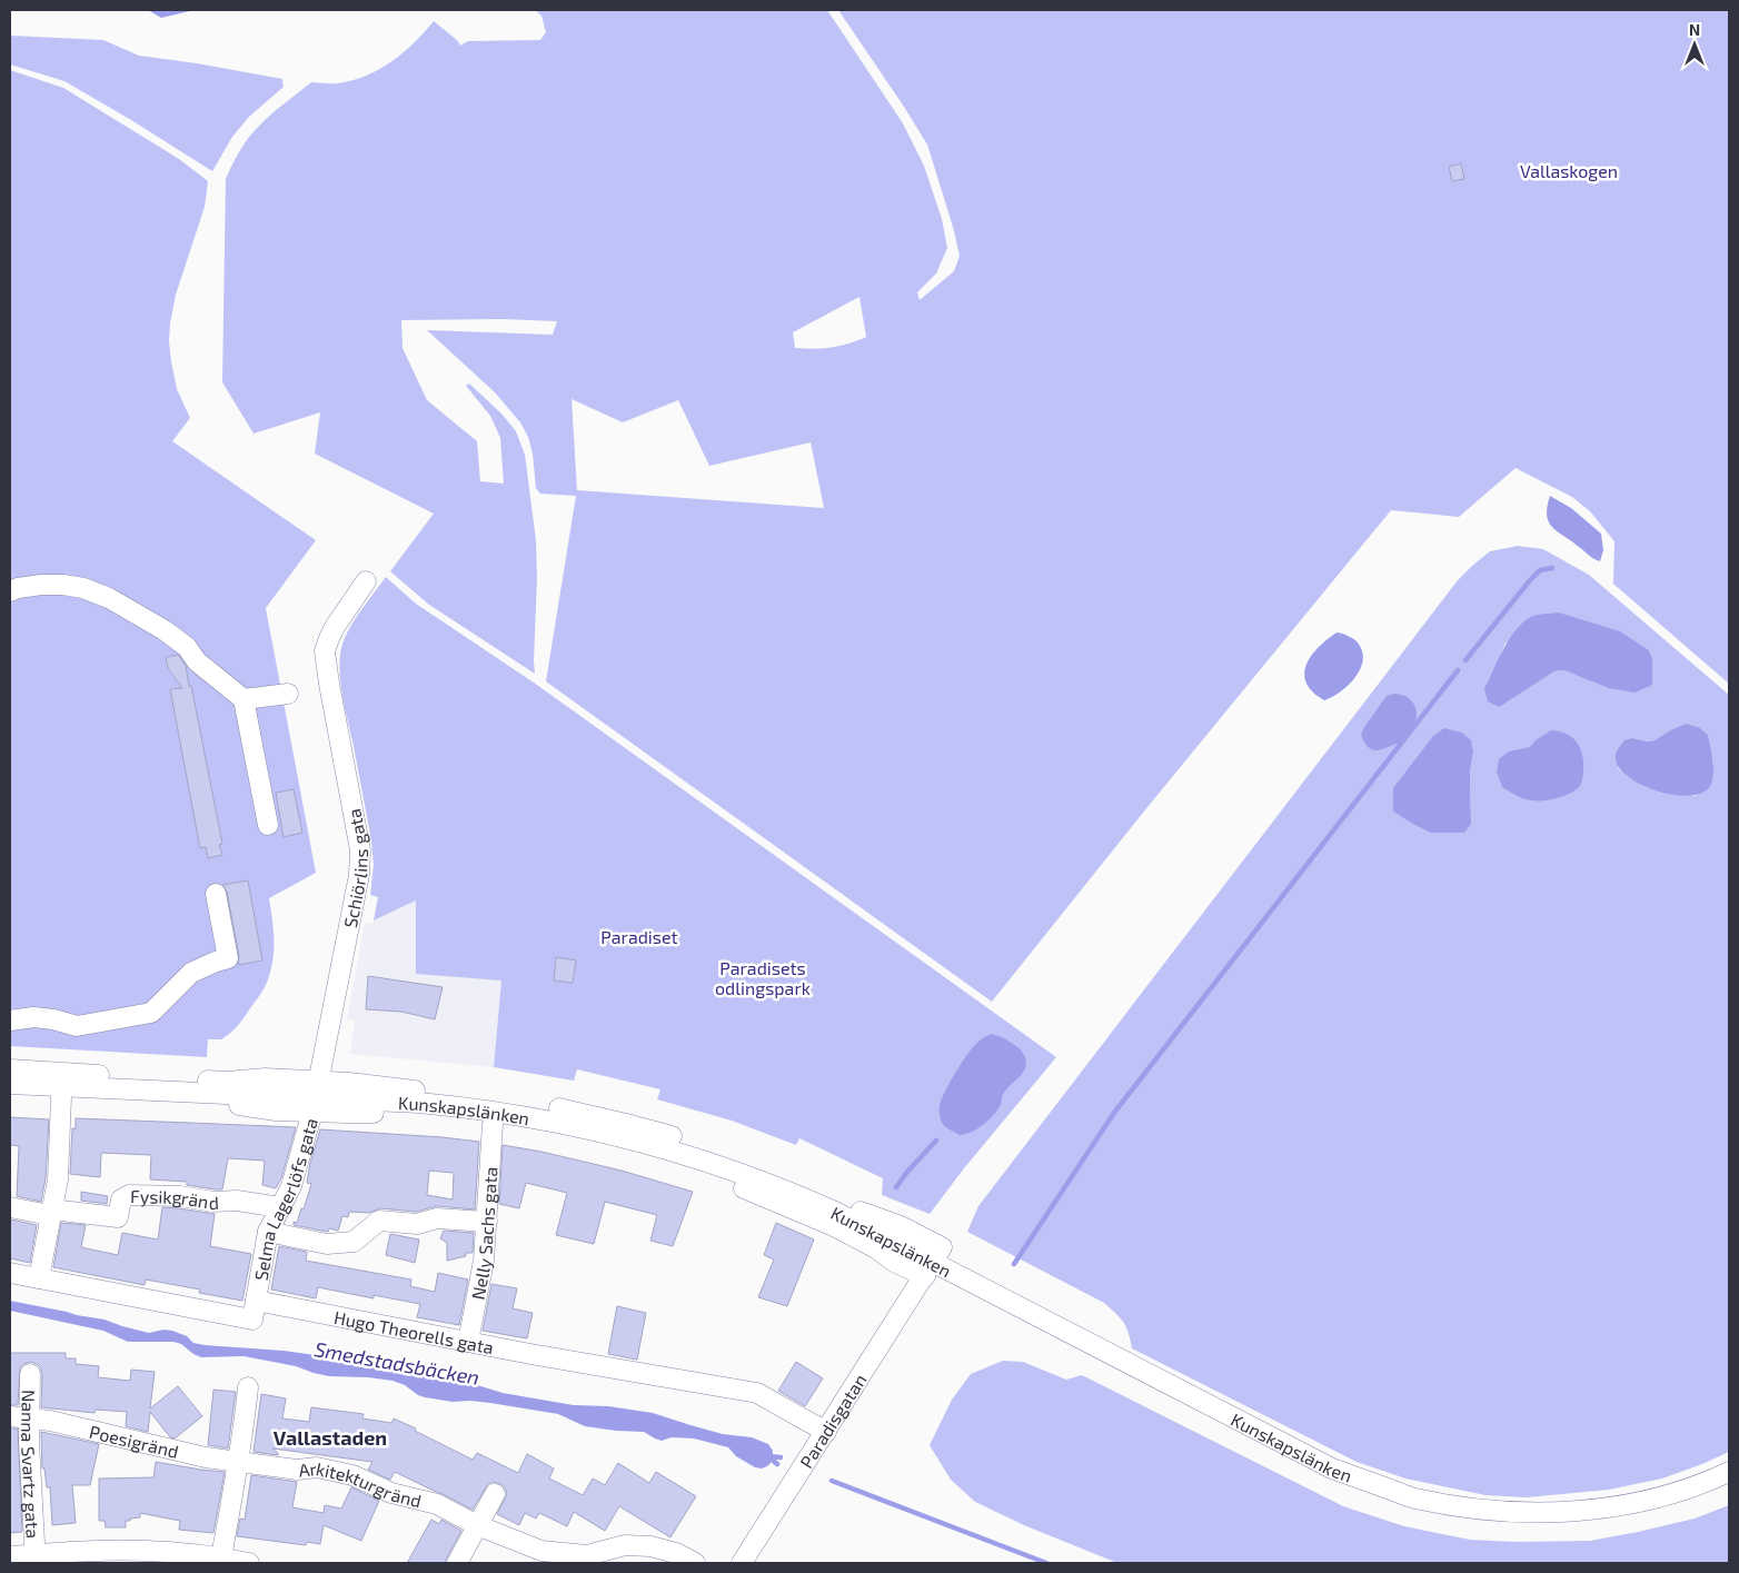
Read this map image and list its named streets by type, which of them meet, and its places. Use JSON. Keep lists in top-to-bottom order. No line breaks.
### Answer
{"streets":{"street":["Schiörlins gata","Kunskapslänken","Fysikgränd","Selma Lagerlöfs gata","Nelly Sachs gata","Hugo Theorells gata","Paradisgatan","Poesigränd","Nanna Svartz gata","Arkitekturgränd"]},"crossings":[["Schiörlins gata","Kunskapslänken"],["Schiörlins gata","Selma Lagerlöfs gata"],["Kunskapslänken","Selma Lagerlöfs gata"],["Kunskapslänken","Paradisgatan"],["Fysikgränd","Selma Lagerlöfs gata"],["Selma Lagerlöfs gata","Hugo Theorells gata"],["Nelly Sachs gata","Hugo Theorells gata"],["Hugo Theorells gata","Paradisgatan"],["Poesigränd","Nanna Svartz gata"],["Poesigränd","Arkitekturgränd"]],"districts":["Vallastaden"],"water":["Smedstadsbäcken"],"parks":["Vallaskogen","Paradiset","Paradisets odlingspark"],"north":"top"}
